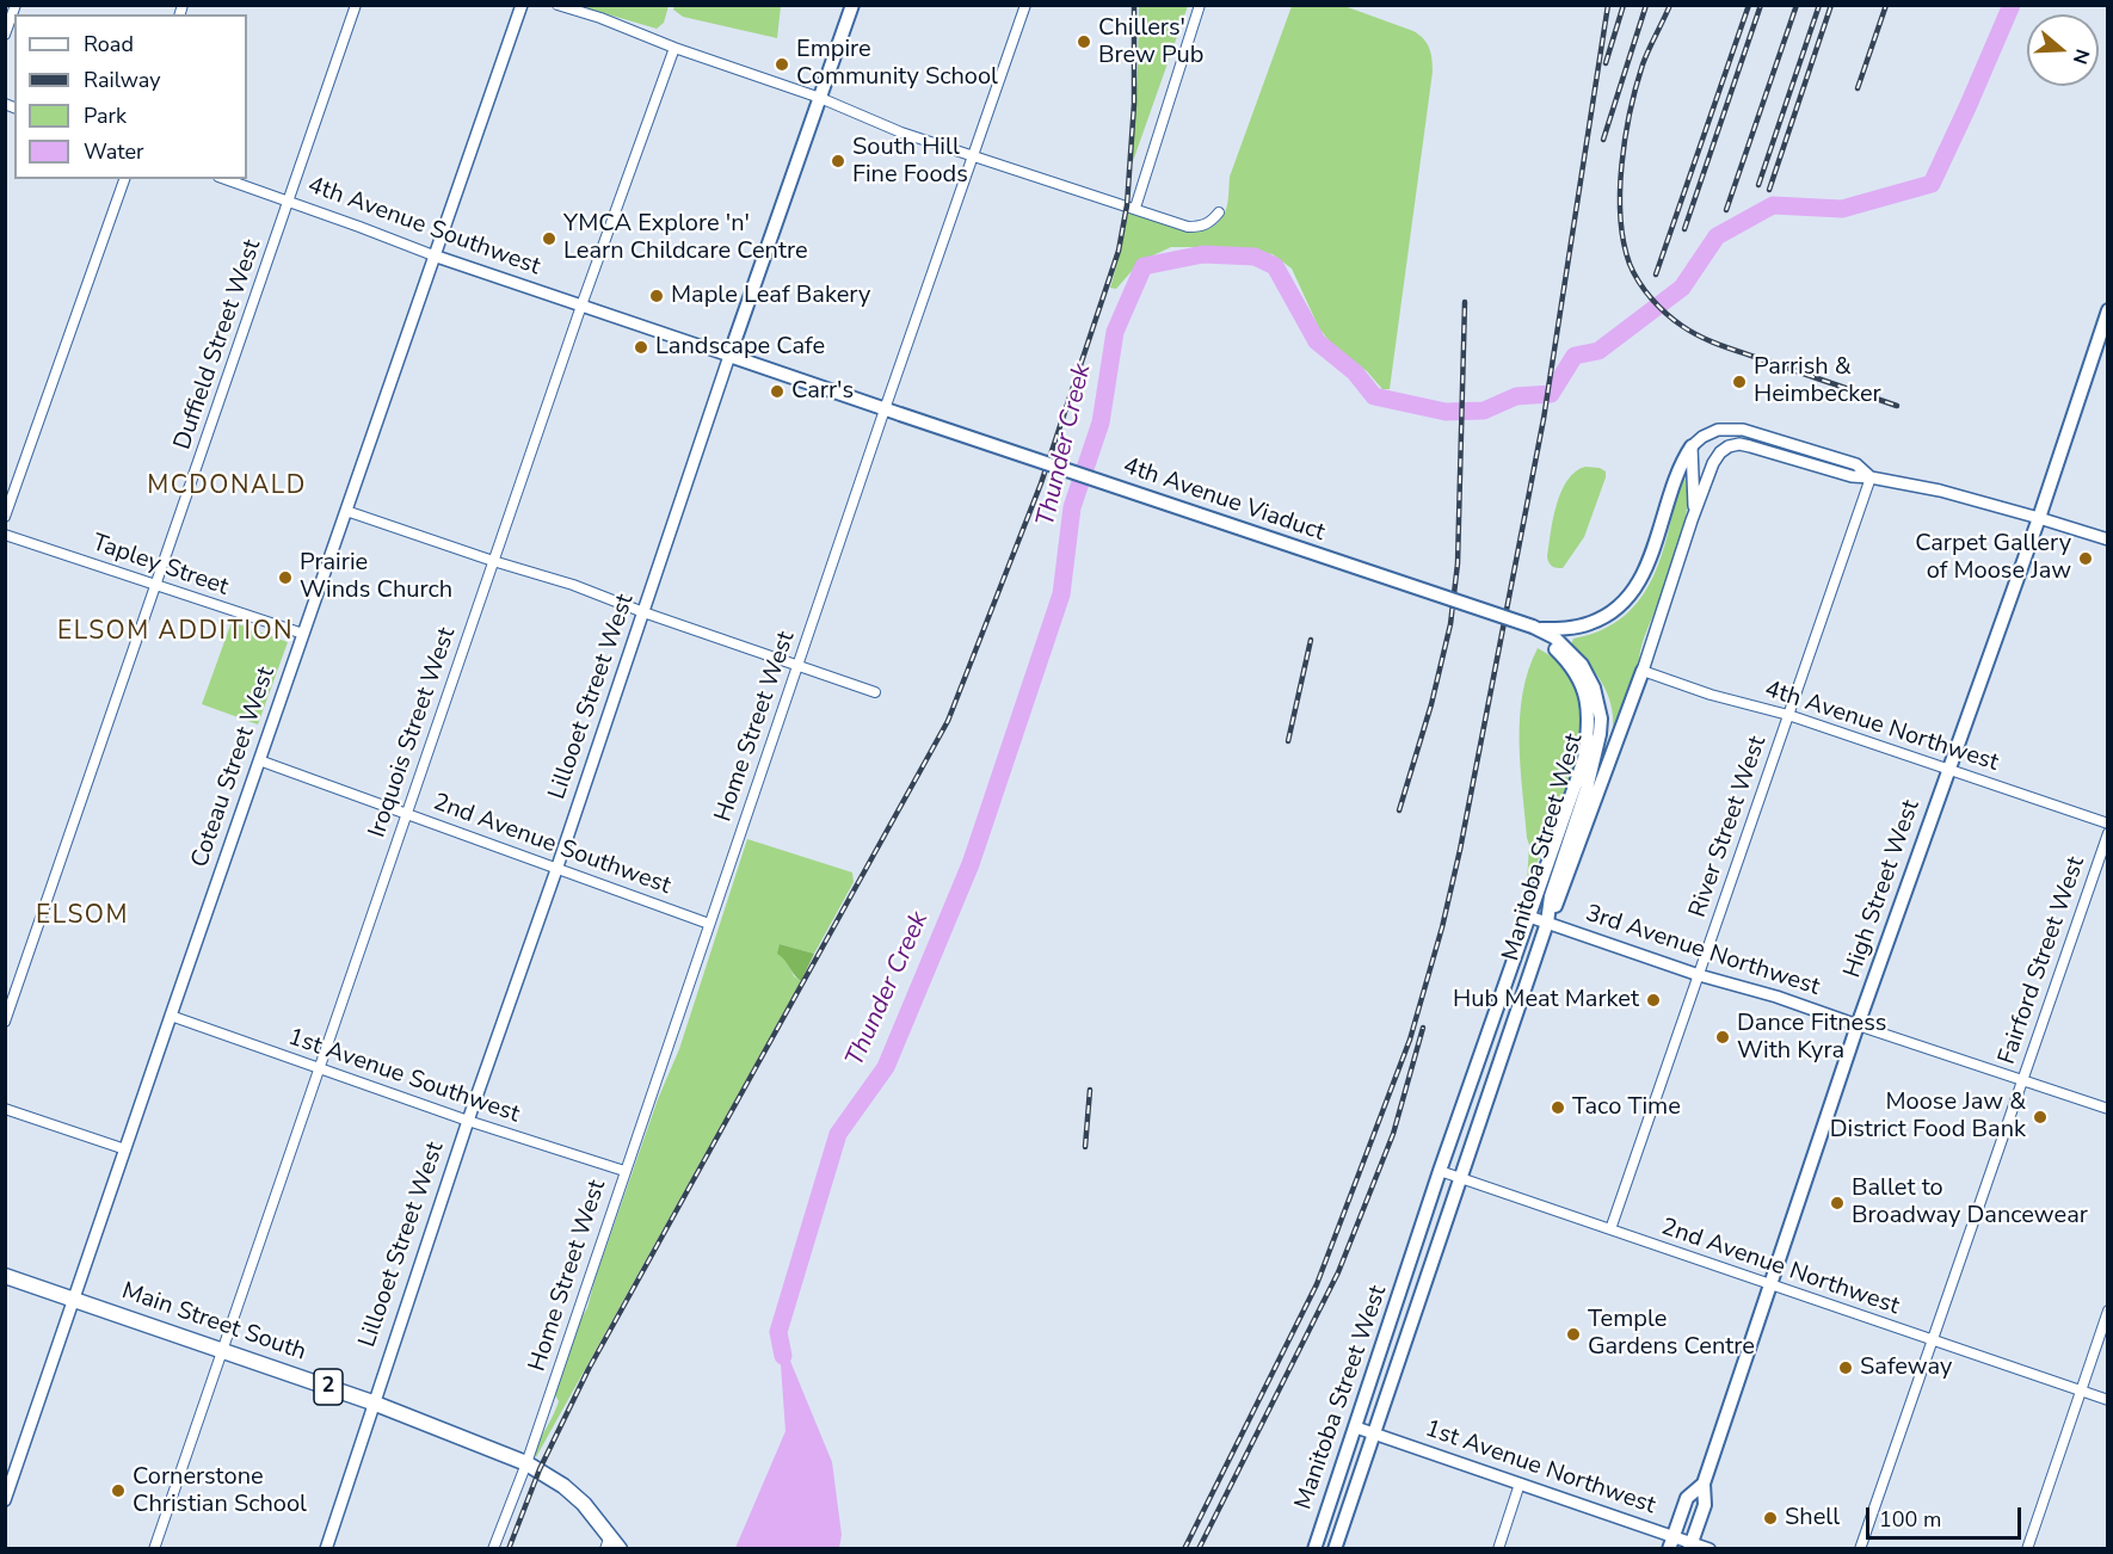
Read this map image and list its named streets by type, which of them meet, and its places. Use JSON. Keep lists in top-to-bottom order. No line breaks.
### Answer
{"streets":{"main road":["4th Avenue Southwest","4th Avenue Viaduct","Lillooet Street West","Manitoba Street West","High Street West","Main Street South","2"],"street":["Duffield Street West","Tapley Street","Home Street West","4th Avenue Northwest","Iroquois Street West","Coteau Street West","River Street West","2nd Avenue Southwest","3rd Avenue Northwest","Fairford Street West","1st Avenue Southwest","2nd Avenue Northwest","1st Avenue Northwest"]},"crossings":[["4th Avenue Southwest","Duffield Street West"],["4th Avenue Southwest","4th Avenue Viaduct"],["4th Avenue Southwest","Lillooet Street West"],["4th Avenue Southwest","Home Street West"],["4th Avenue Southwest","Iroquois Street West"],["4th Avenue Southwest","Coteau Street West"],["Duffield Street West","Tapley Street"],["4th Avenue Viaduct","Manitoba Street West"],["Tapley Street","Coteau Street West"],["Lillooet Street West","2nd Avenue Southwest"],["Lillooet Street West","1st Avenue Southwest"],["Lillooet Street West","Main Street South"],["Home Street West","2nd Avenue Southwest"],["Home Street West","1st Avenue Southwest"],["Home Street West","Main Street South"],["4th Avenue Northwest","River Street West"],["4th Avenue Northwest","High Street West"],["Iroquois Street West","2nd Avenue Southwest"],["Iroquois Street West","1st Avenue Southwest"],["Iroquois Street West","Main Street South"],["Coteau Street West","2nd Avenue Southwest"],["Coteau Street West","1st Avenue Southwest"],["Coteau Street West","Main Street South"],["River Street West","3rd Avenue Northwest"],["River Street West","2nd Avenue Northwest"],["Manitoba Street West","3rd Avenue Northwest"],["Manitoba Street West","2nd Avenue Northwest"],["Manitoba Street West","1st Avenue Northwest"],["High Street West","3rd Avenue Northwest"],["High Street West","2nd Avenue Northwest"],["High Street West","1st Avenue Northwest"],["3rd Avenue Northwest","Fairford Street West"],["Fairford Street West","2nd Avenue Northwest"]],"districts":["MCDONALD","ELSOM ADDITION","ELSOM"],"water":["Thunder Creek"],"places":["Chillers' Brew Pub","Empire Community School","South Hill Fine Foods","YMCA Explore 'n' Learn Childcare Centre","Maple Leaf Bakery","Landscape Cafe","Parrish & Heimbecker","Carr's","Carpet Gallery of Moose Jaw","Prairie Winds Church","Hub Meat Market","Dance Fitness With Kyra","Taco Time","Moose Jaw & District Food Bank","Ballet to Broadway Dancewear","Temple Gardens Centre","Safeway","Cornerstone Christian School","Shell"],"legend":["Road","Railway","Park","Water"],"scale_bar":"100 m","north":"right"}
